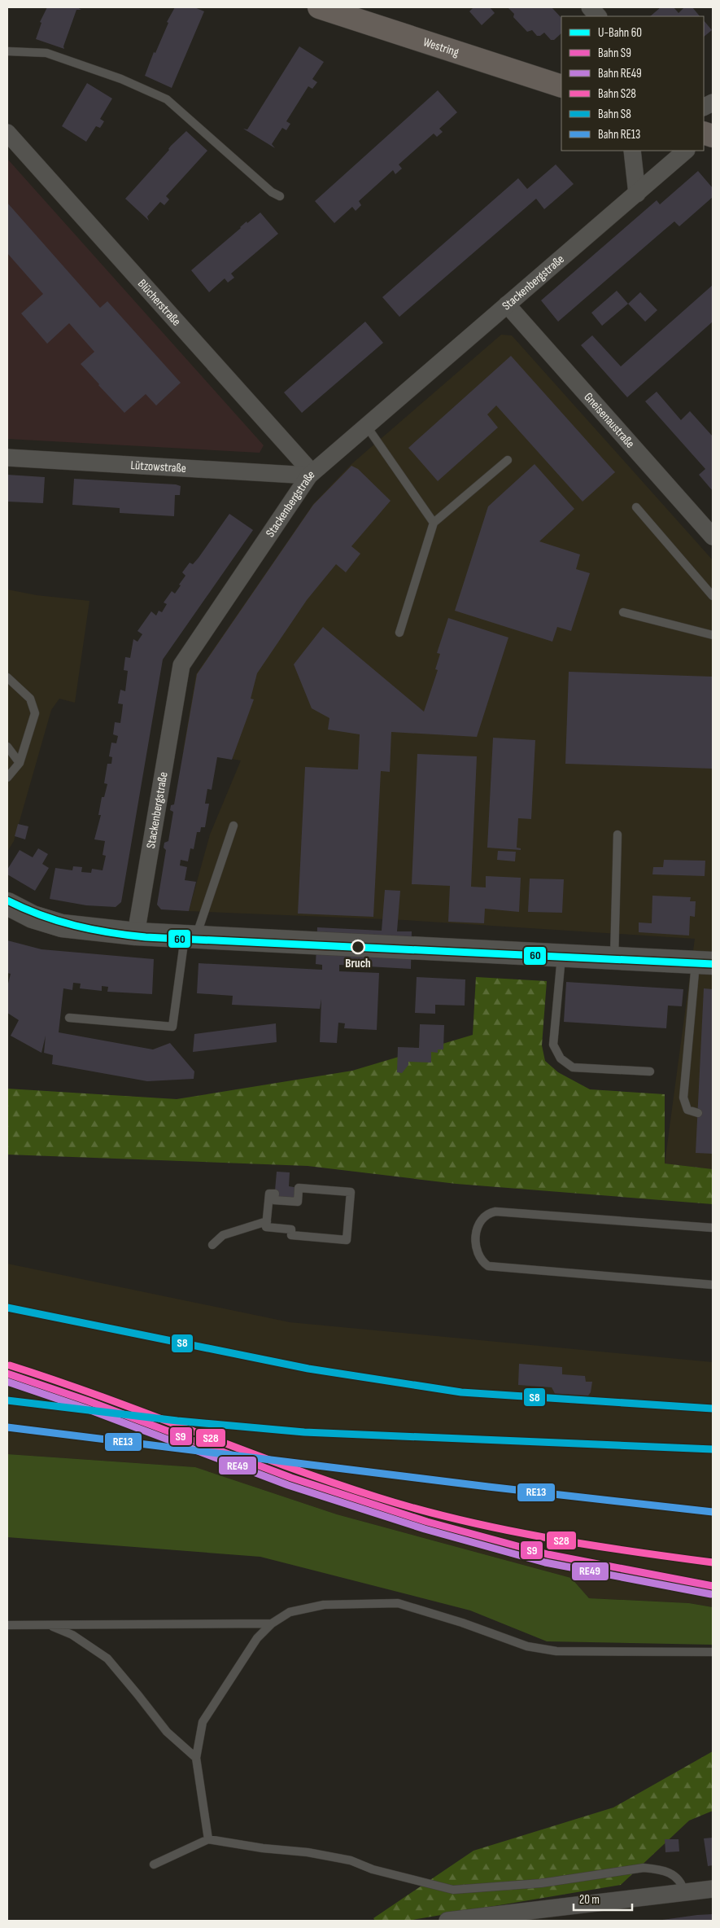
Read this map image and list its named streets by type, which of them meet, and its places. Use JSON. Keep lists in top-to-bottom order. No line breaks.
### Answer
{"streets":{"main road":["Westring"],"street":["Stackenbergstraße","Blücherstraße","Gneisenaustraße","Lützowstraße"]},"crossings":[["Stackenbergstraße","Blücherstraße"],["Stackenbergstraße","Gneisenaustraße"],["Stackenbergstraße","Lützowstraße"],["Blücherstraße","Lützowstraße"]],"places":["Bruch"],"lines":["metro line 60","rail line S8","rail line S28","rail line S9","rail line RE49","rail line RE13"],"legend":["U-Bahn 60","Bahn S9","Bahn RE49","Bahn S28","Bahn S8","Bahn RE13"],"scale_bar":"20 m"}
